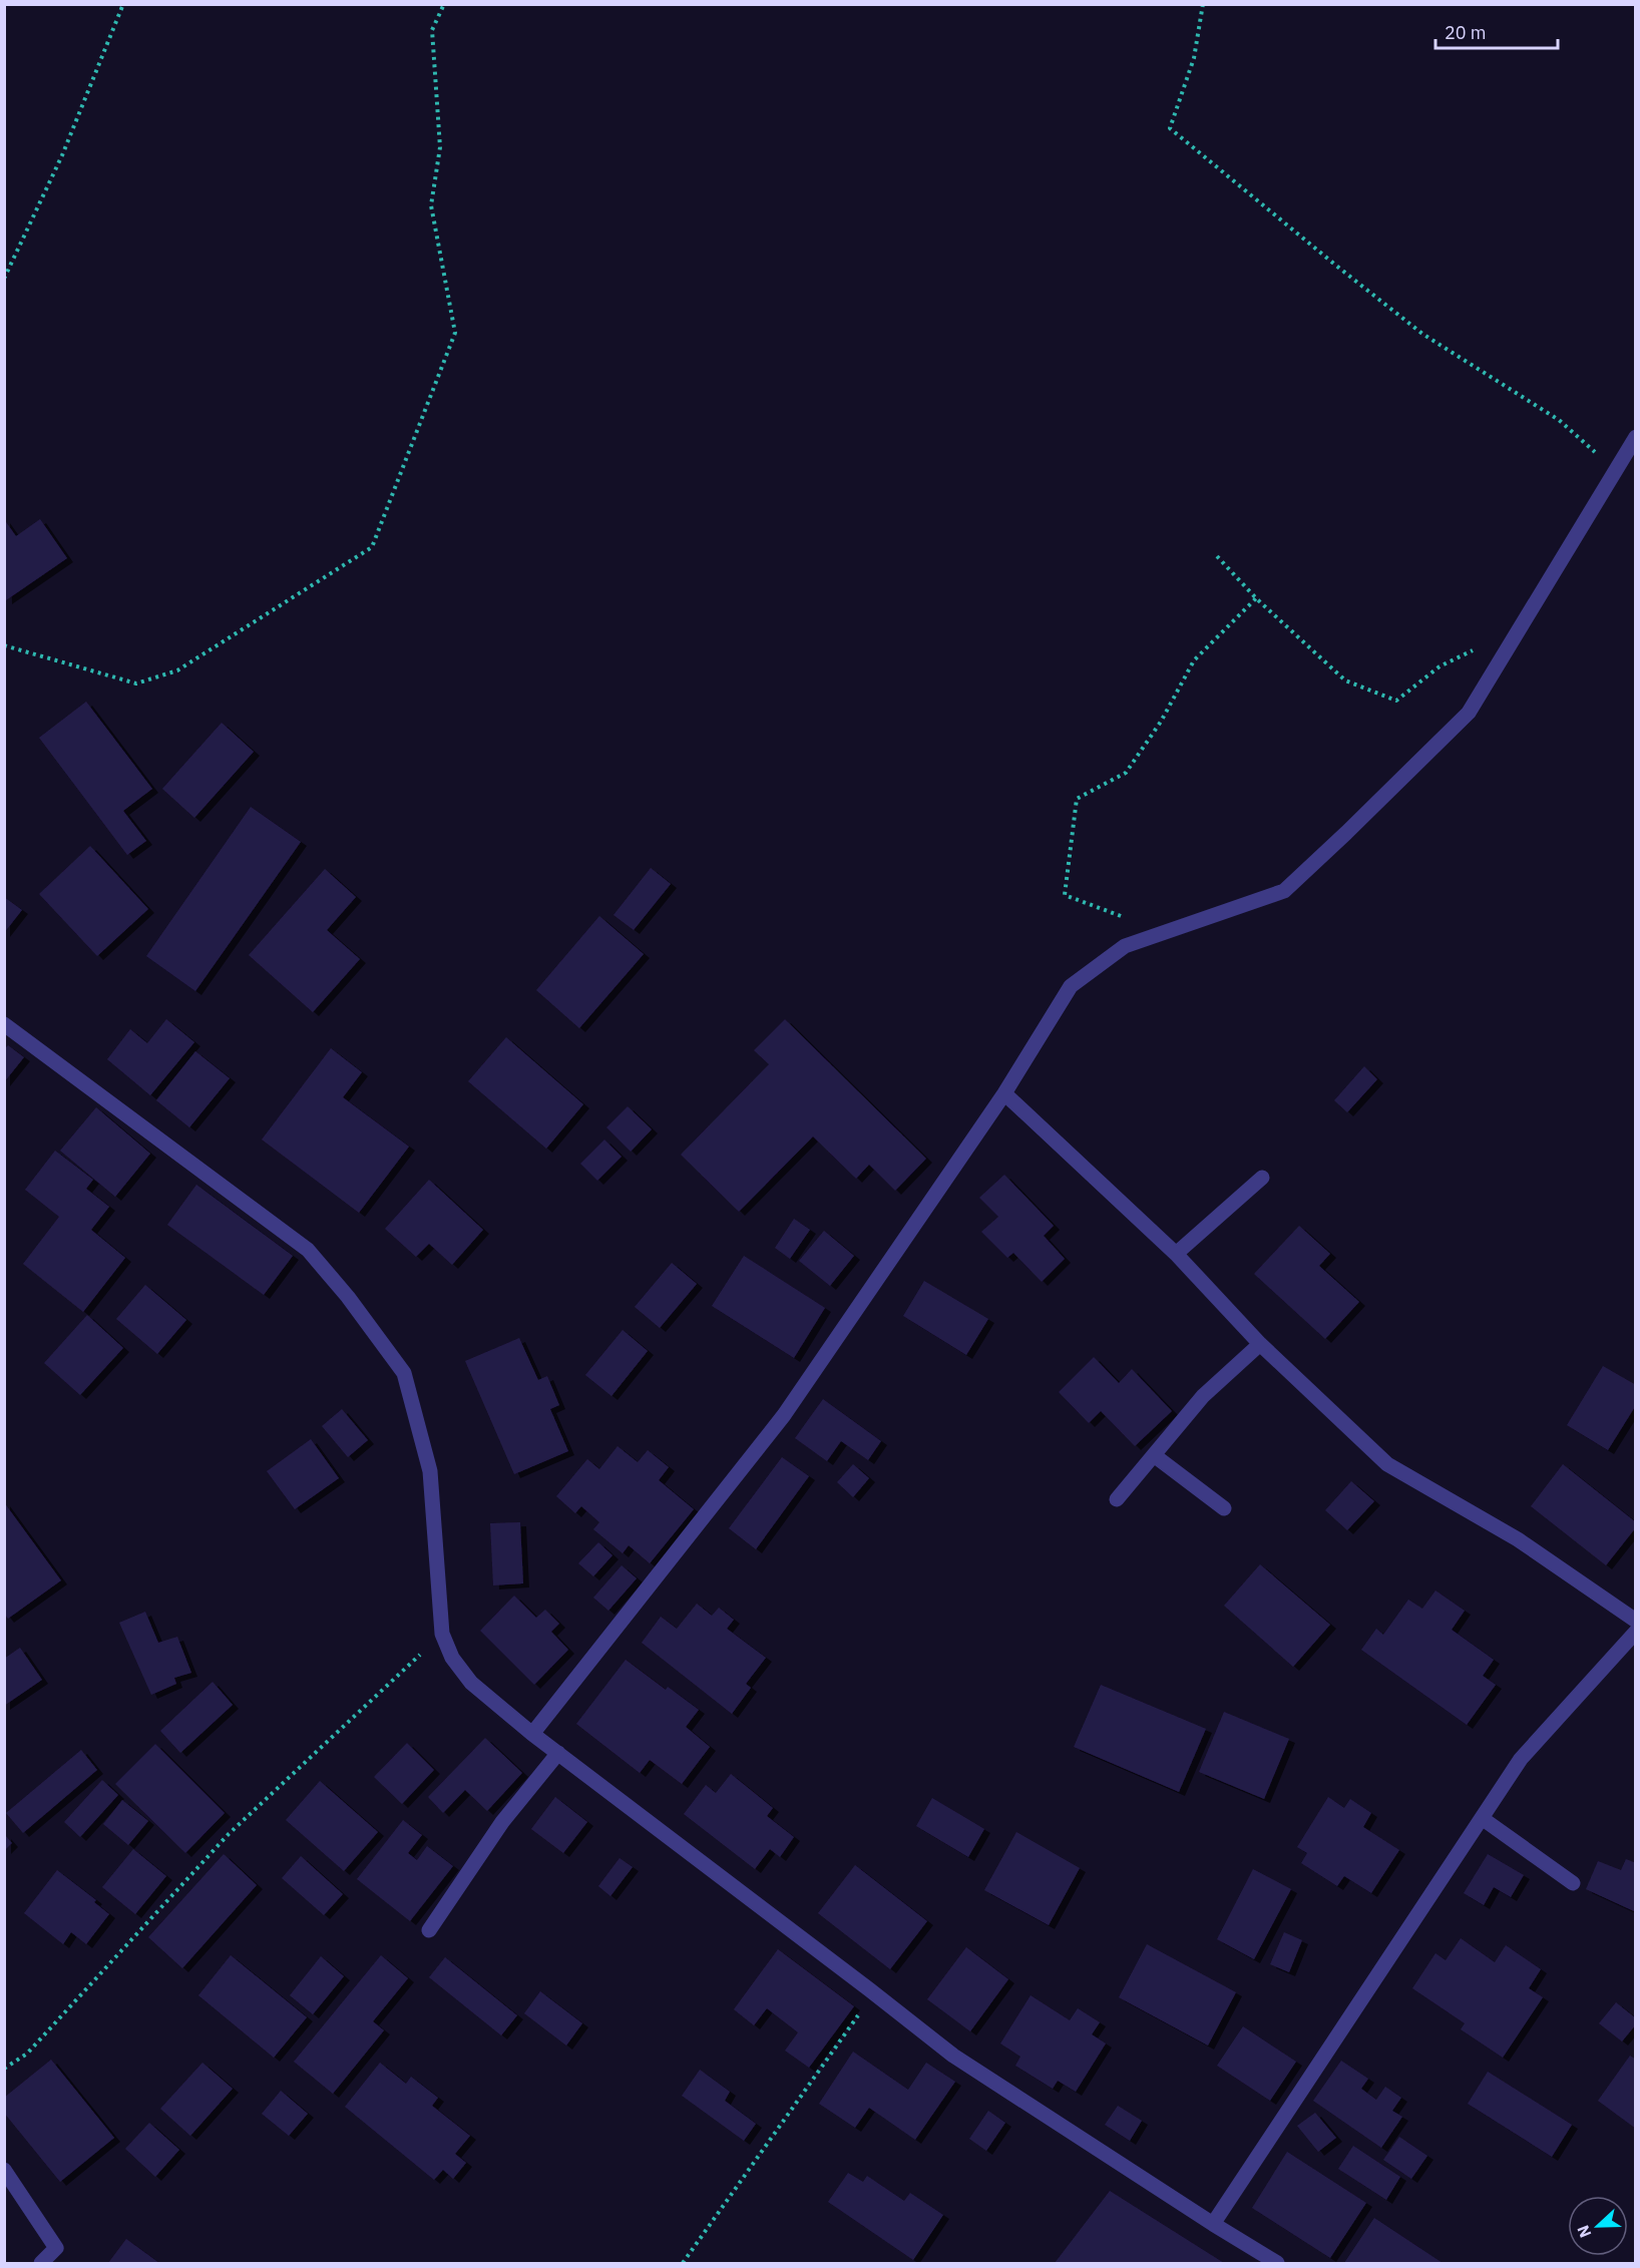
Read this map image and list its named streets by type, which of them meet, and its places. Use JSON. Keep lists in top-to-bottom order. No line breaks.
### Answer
{"scale_bar":"20 m","north":"left"}
